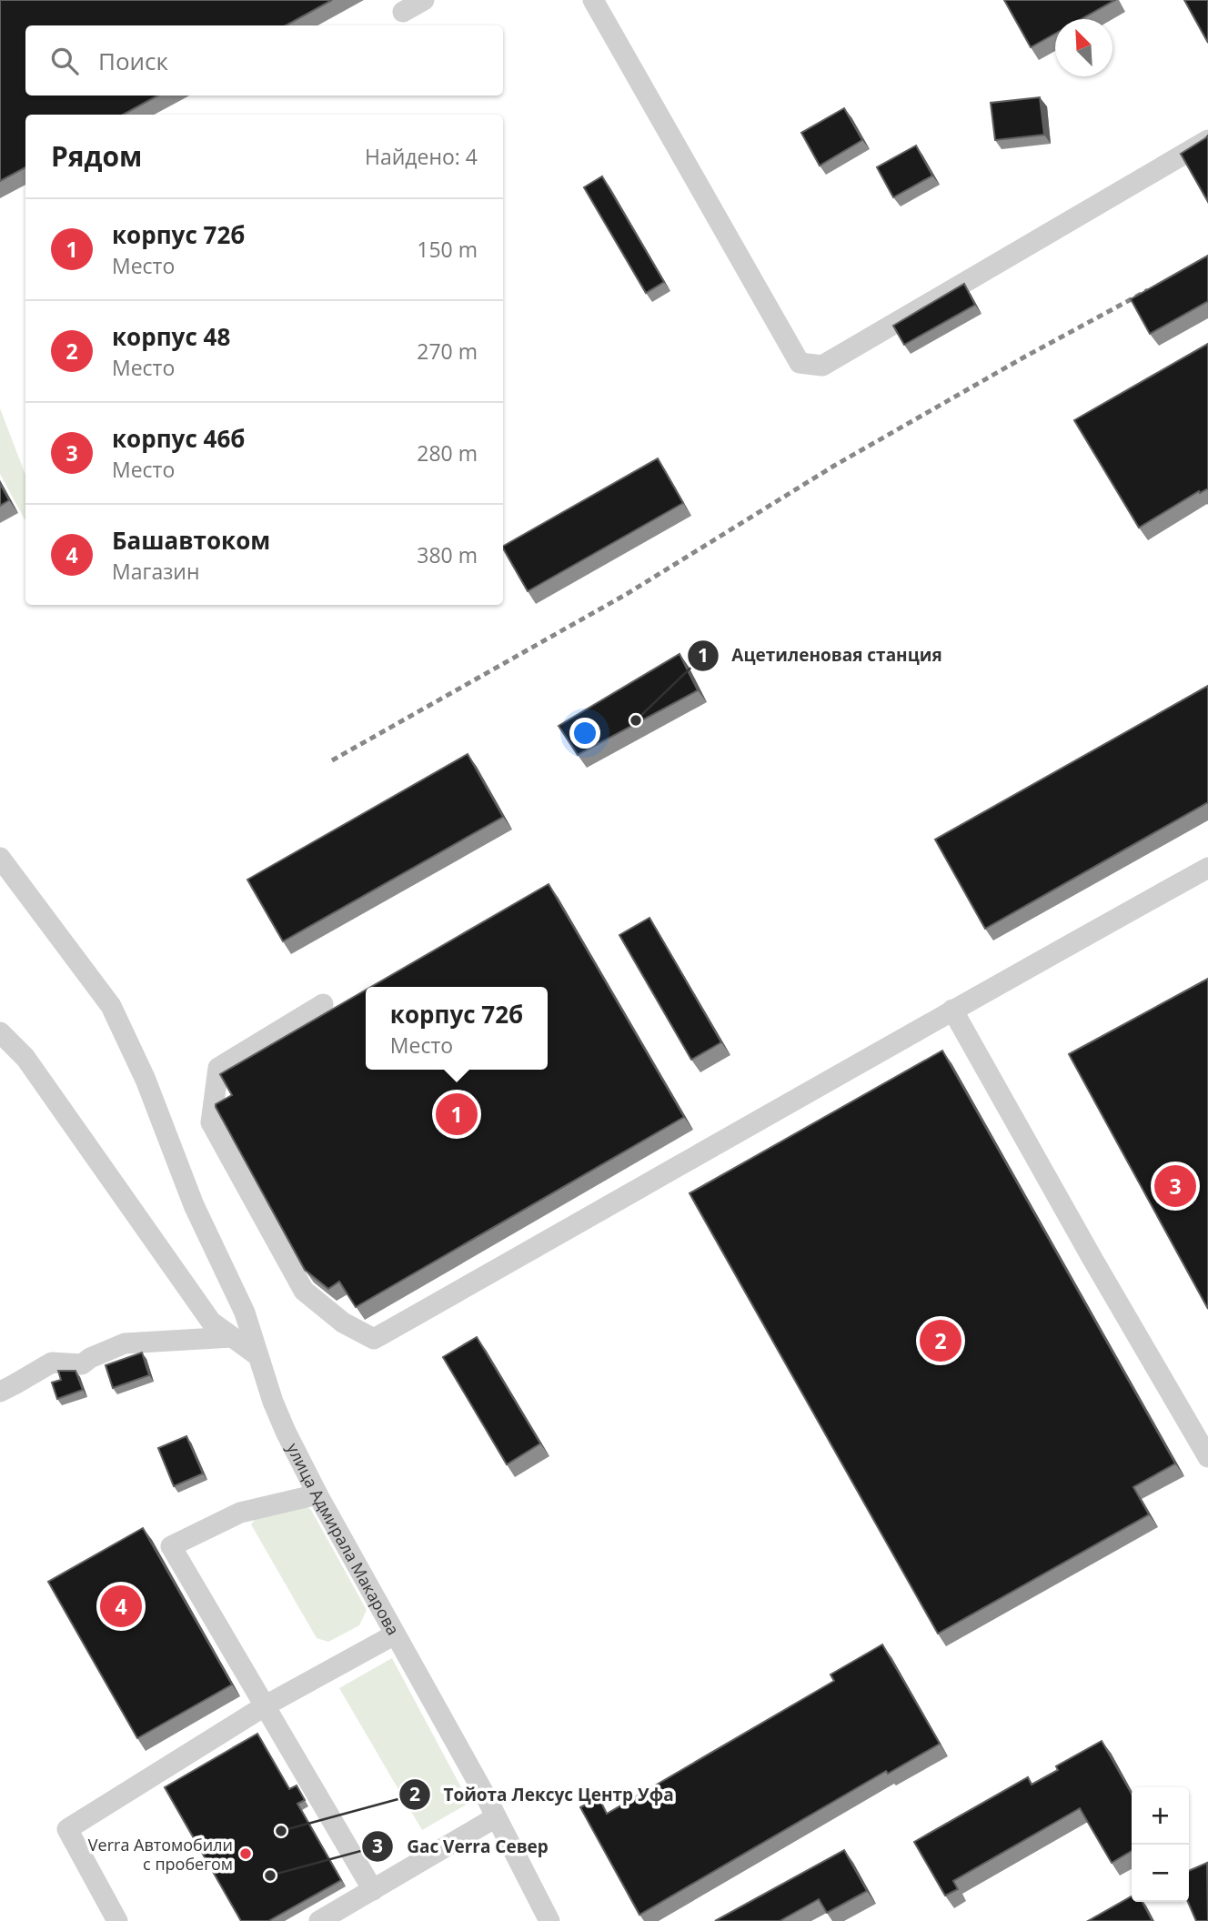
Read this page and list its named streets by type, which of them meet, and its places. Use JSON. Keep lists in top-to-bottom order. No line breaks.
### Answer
{"streets":{"street":["улица Адмирала Макарова"]},"places":["Ацетиленовая станция","Тойота Лексус Центр Уфа","Verra Автомобили с пробегом","Gac Verra Север"],"north":"top left","page":{"search":"Поиск","heading":["Рядом","Найдено: 4"],"list":[{"mark":"1","name":"корпус 72б","note":"Место","value":"150 m"},{"mark":"2","name":"корпус 48","note":"Место","value":"270 m"},{"mark":"3","name":"корпус 46б","note":"Место","value":"280 m"},{"mark":"4","name":"Башавтоком","note":"Магазин","value":"380 m"}],"popup":["корпус 72б","Место"],"pins":["1","3","2","4"],"map_buttons":["+","−"]}}
